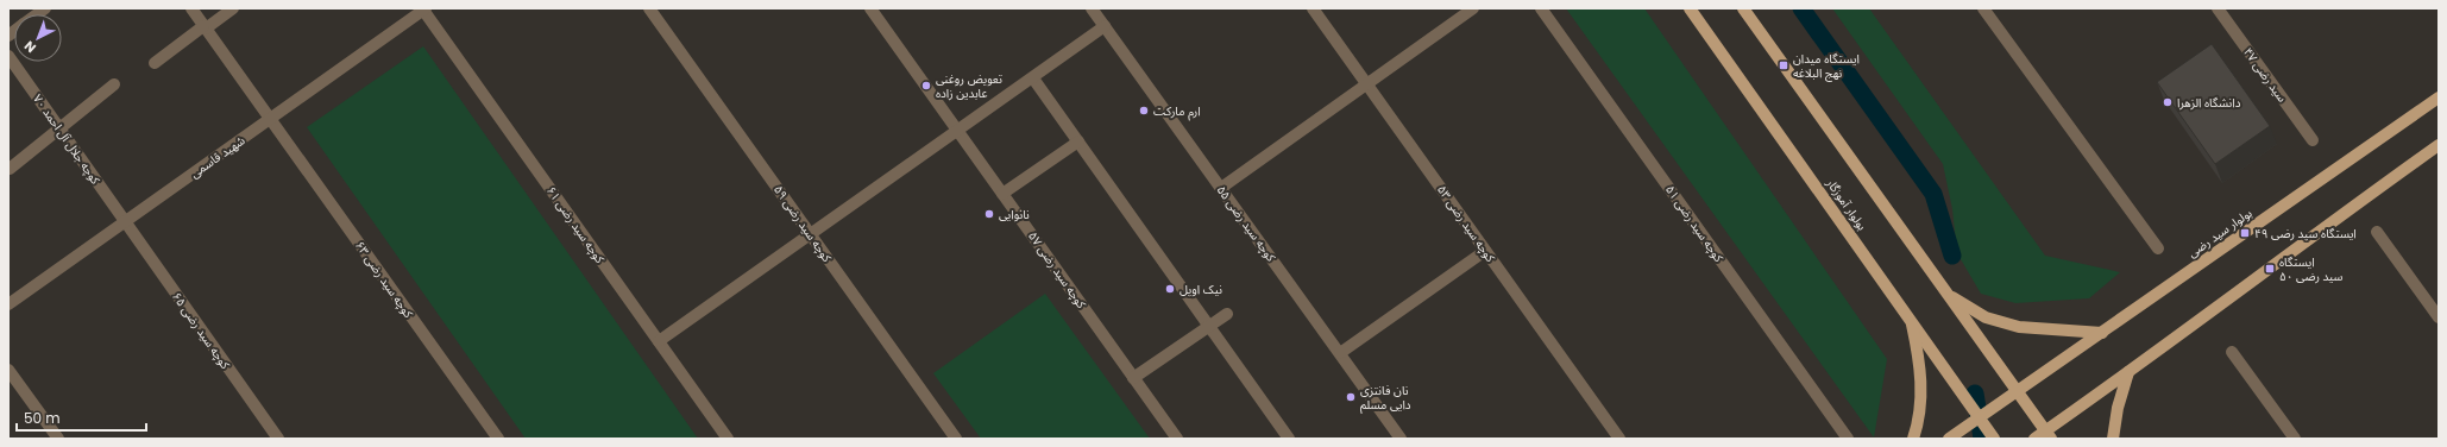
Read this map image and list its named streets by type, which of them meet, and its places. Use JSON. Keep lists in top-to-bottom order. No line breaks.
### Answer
{"streets":{"main road":["بولوار آموزگار","بولوار سید رضی"],"street":["سید رضی ۴۷","کوچه جلال آل احمد ۷۰","شهید قاسمی","کوچه سید رضی ۵۹","کوچه سید رضی ۵۵","کوچه سید رضی ۵۳","کوچه سید رضی ۵۱","کوچه سید رضی ۶۱","کوچه سید رضی ۵۷","کوچه سید رضی ۶۳","کوچه سید رضی ۶۵"]},"crossings":[["کوچه جلال آل احمد ۷۰","شهید قاسمی"],["کوچه جلال آل احمد ۷۰","کوچه سید رضی ۶۵"],["شهید قاسمی","کوچه سید رضی ۶۱"],["شهید قاسمی","کوچه سید رضی ۶۳"],["شهید قاسمی","کوچه سید رضی ۶۵"],["بولوار آموزگار","بولوار سید رضی"]],"places":{"transit":["ایستگاه میدان نهج البلاغه","ایستگاه سید رضی ۴۹","ایستگاه سید رضی ۵۰"],"other":["تعویض روغنی عابدین زاده","دانشگاه الزهرا","ارم مارکت","نانوایی","نیک اویل","نان فانتزی دایی مسلم"]},"scale_bar":"50 m","north":"bottom left"}
